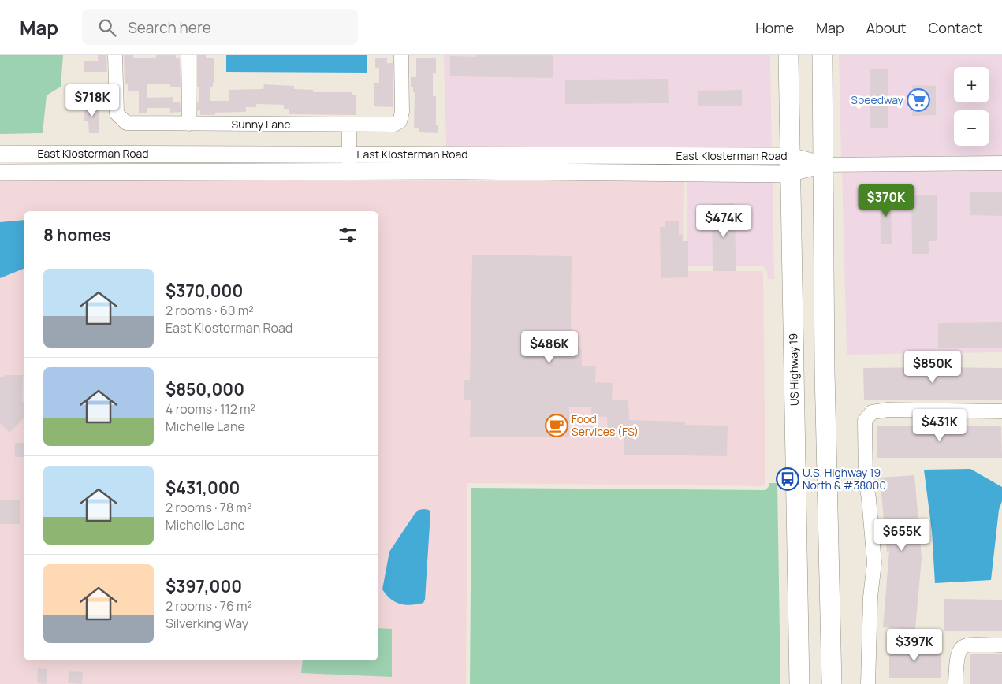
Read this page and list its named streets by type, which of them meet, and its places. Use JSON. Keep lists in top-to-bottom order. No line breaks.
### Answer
{"streets":{"highway":["US Highway 19"],"main road":["East Klosterman Road"],"street":["Sunny Lane"]},"crossings":[["East Klosterman Road","US Highway 19"]],"places":{"supermarket":["Speedway"],"cafe":["Food Services (FS)"],"bus stop":["U.S. Highway 19 North & #38000"]},"page":{"header":"Map","search":"Search here","nav":["Home","Map","About","Contact"],"map_buttons":["+","−"],"price":["$718K","$370K","$474K","$486K","$850K","$431K","$655K","$397K"],"heading":"8 homes","list":[{"name":"$370,000","note":"2 rooms · 60 m² · East Klosterman Road"},{"name":"$850,000","note":"4 rooms · 112 m² · Michelle Lane"},{"name":"$431,000","note":"2 rooms · 78 m² · Michelle Lane"},{"name":"$397,000","note":"2 rooms · 76 m² · Silverking Way"}]}}
